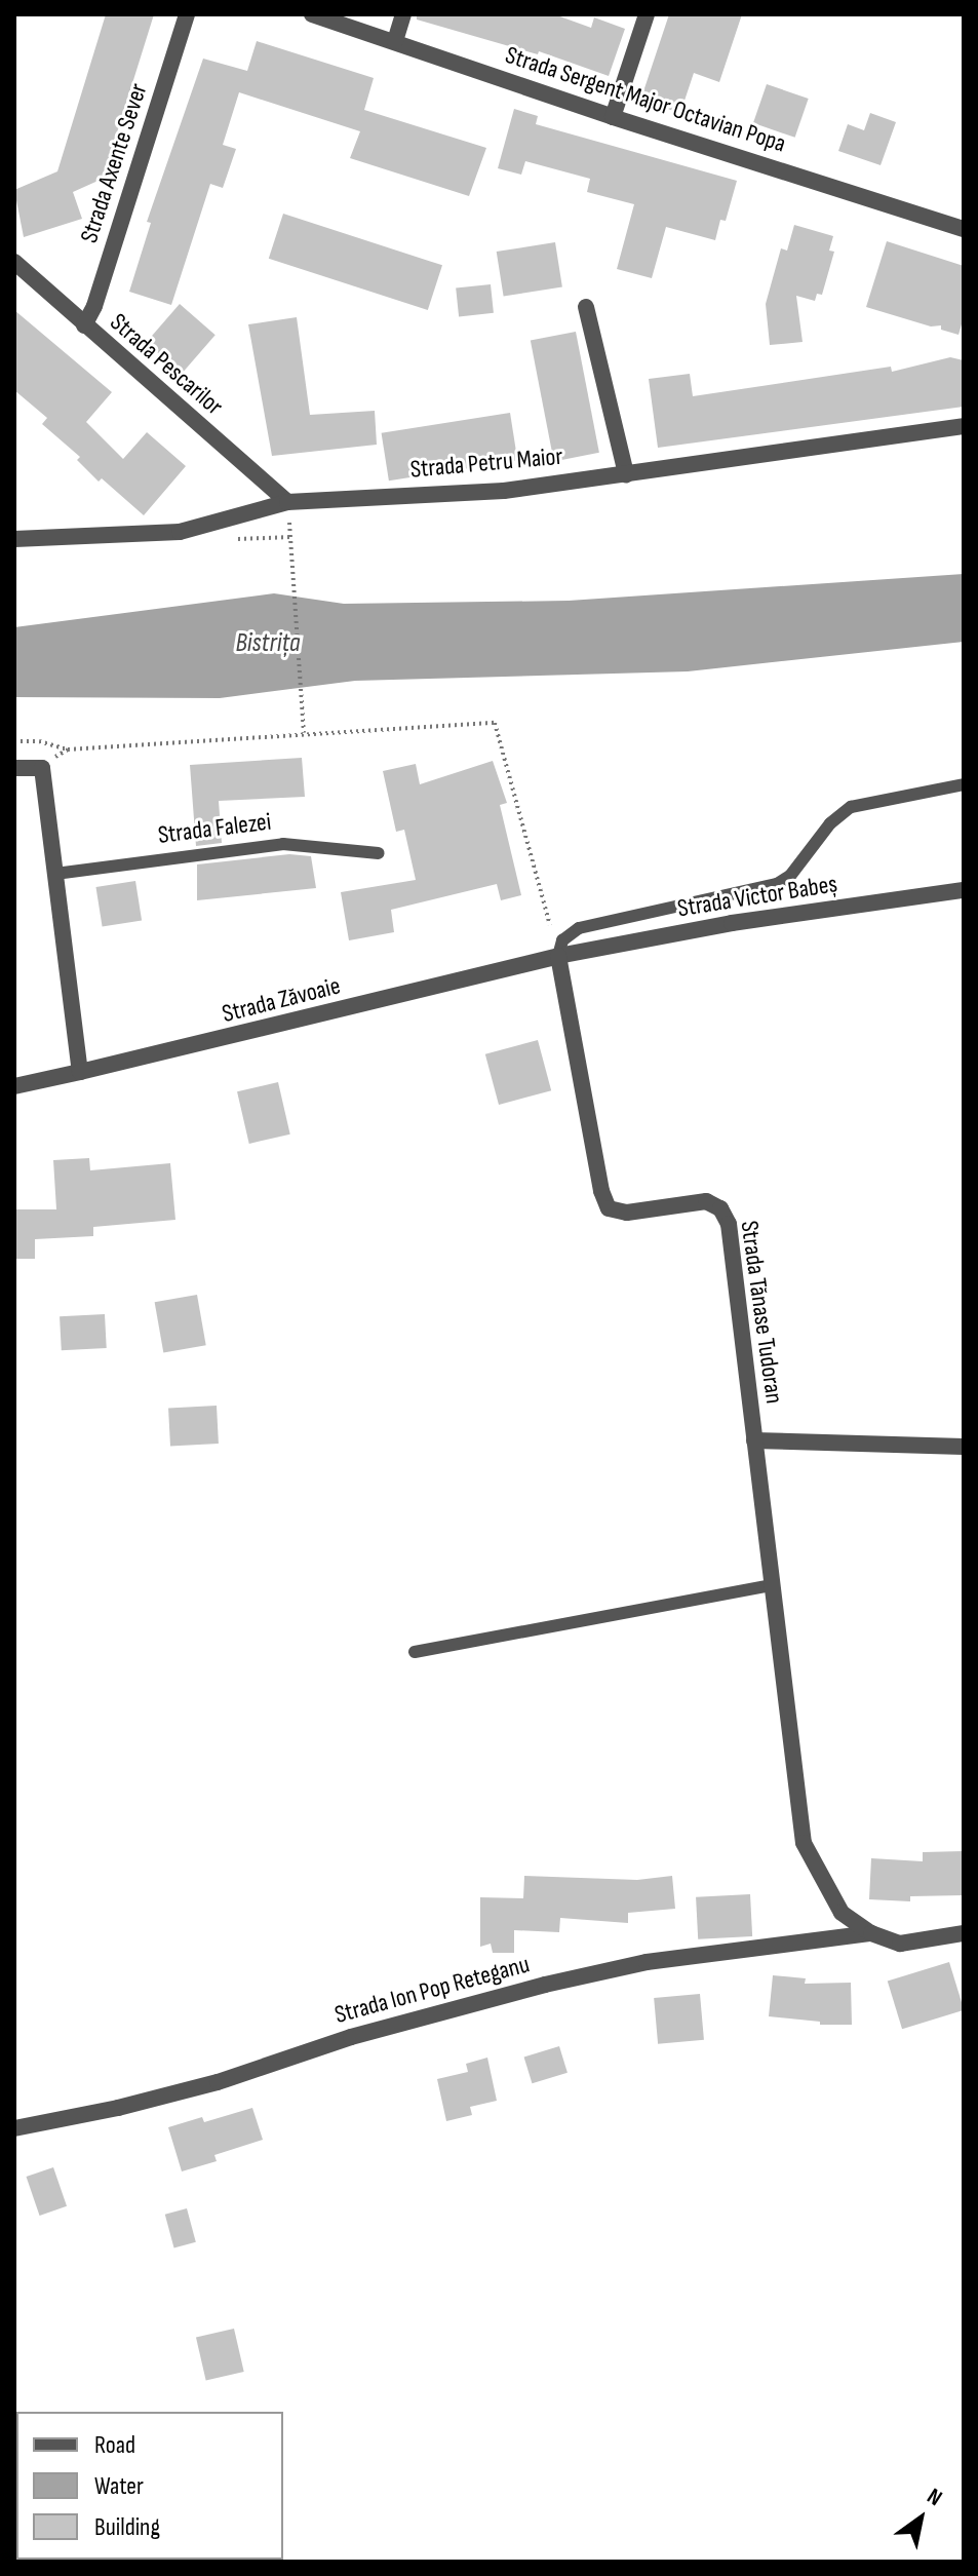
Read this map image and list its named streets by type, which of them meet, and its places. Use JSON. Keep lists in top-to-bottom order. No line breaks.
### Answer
{"streets":{"street":["Strada Sergent Major Octavian Popa","Strada Axente Sever","Strada Pescarilor","Strada Petru Maior","Strada Victor Babeș","Strada Zăvoaie","Strada Tănase Tudoran","Strada Ion Pop Reteganu"],"lane":["Strada Falezei"]},"crossings":[["Strada Axente Sever","Strada Pescarilor"],["Strada Pescarilor","Strada Petru Maior"],["Strada Victor Babeș","Strada Zăvoaie"],["Strada Victor Babeș","Strada Tănase Tudoran"],["Strada Zăvoaie","Strada Tănase Tudoran"],["Strada Tănase Tudoran","Strada Ion Pop Reteganu"]],"water":["Bistrița"],"legend":["Road","Water","Building"],"north":"top right"}
